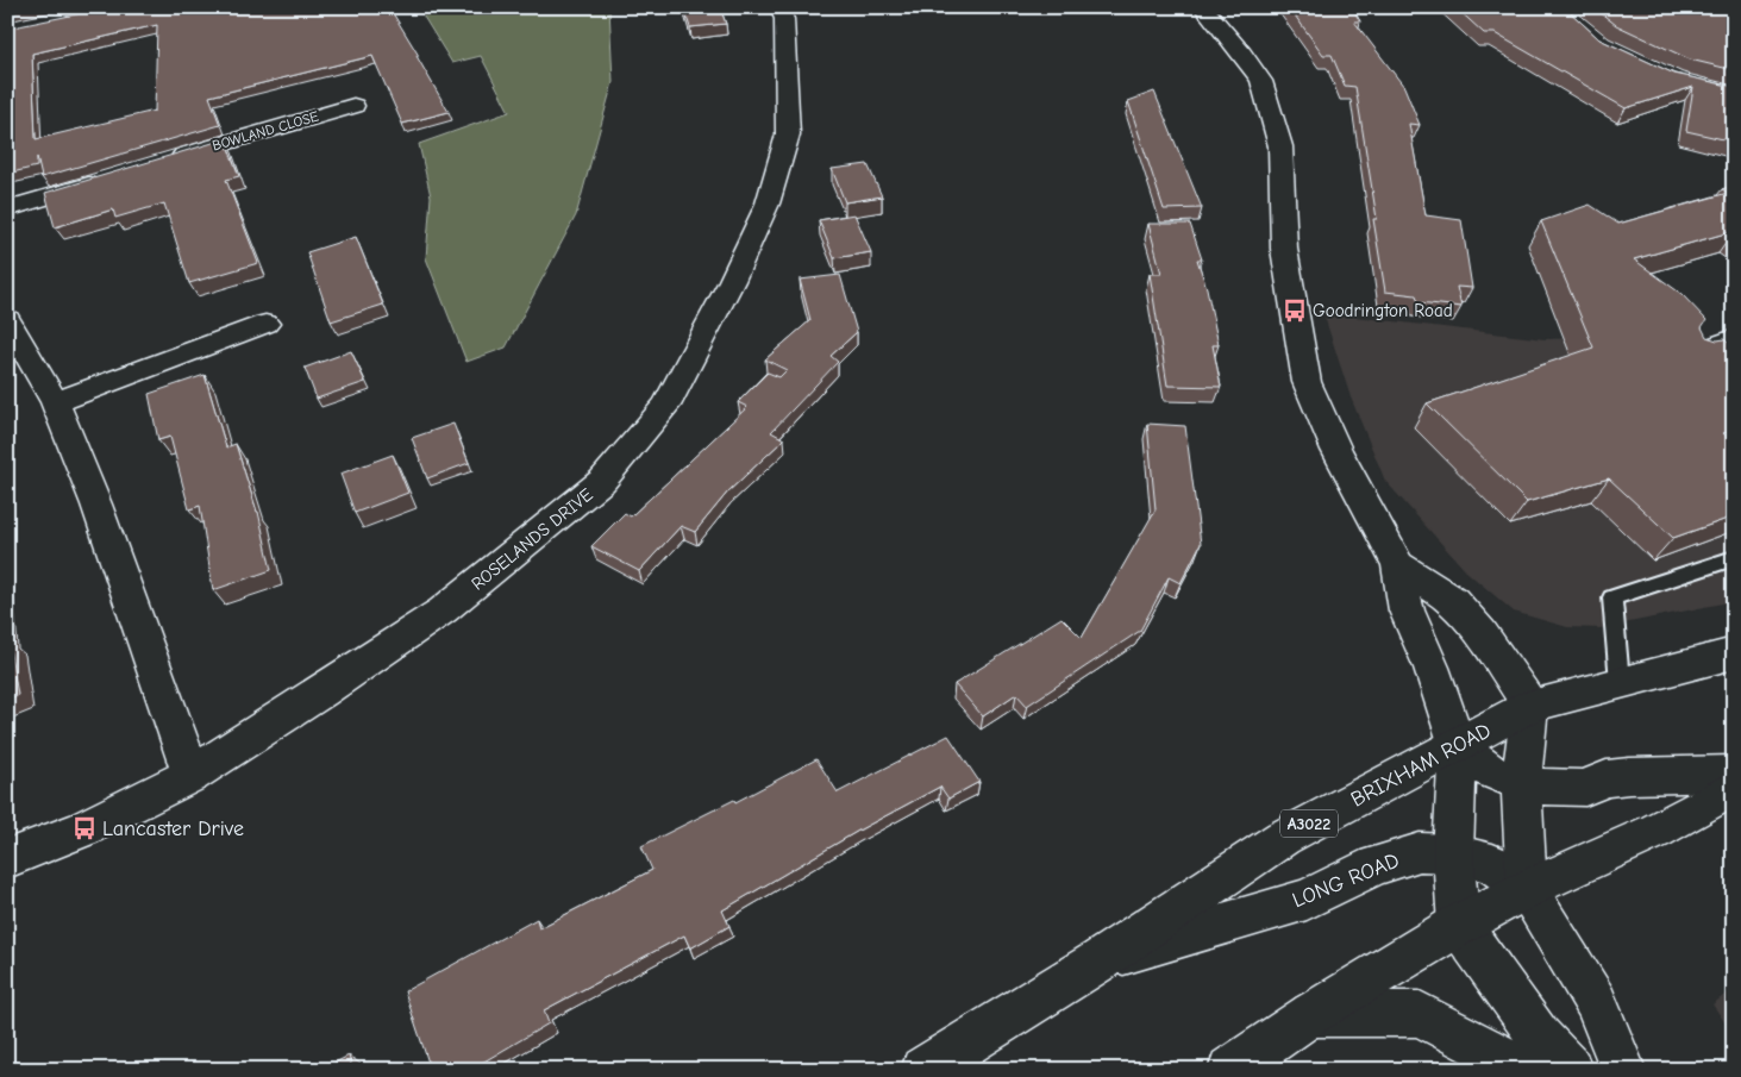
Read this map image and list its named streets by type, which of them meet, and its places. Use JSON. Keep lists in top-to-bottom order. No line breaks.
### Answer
{"streets":{"street":["BOWLAND CLOSE","ROSELANDS DRIVE","BRIXHAM ROAD","A3022","LONG ROAD"]},"crossings":[["BRIXHAM ROAD","LONG ROAD"]],"places":{"bus stop":["Goodrington Road","Lancaster Drive"]}}
